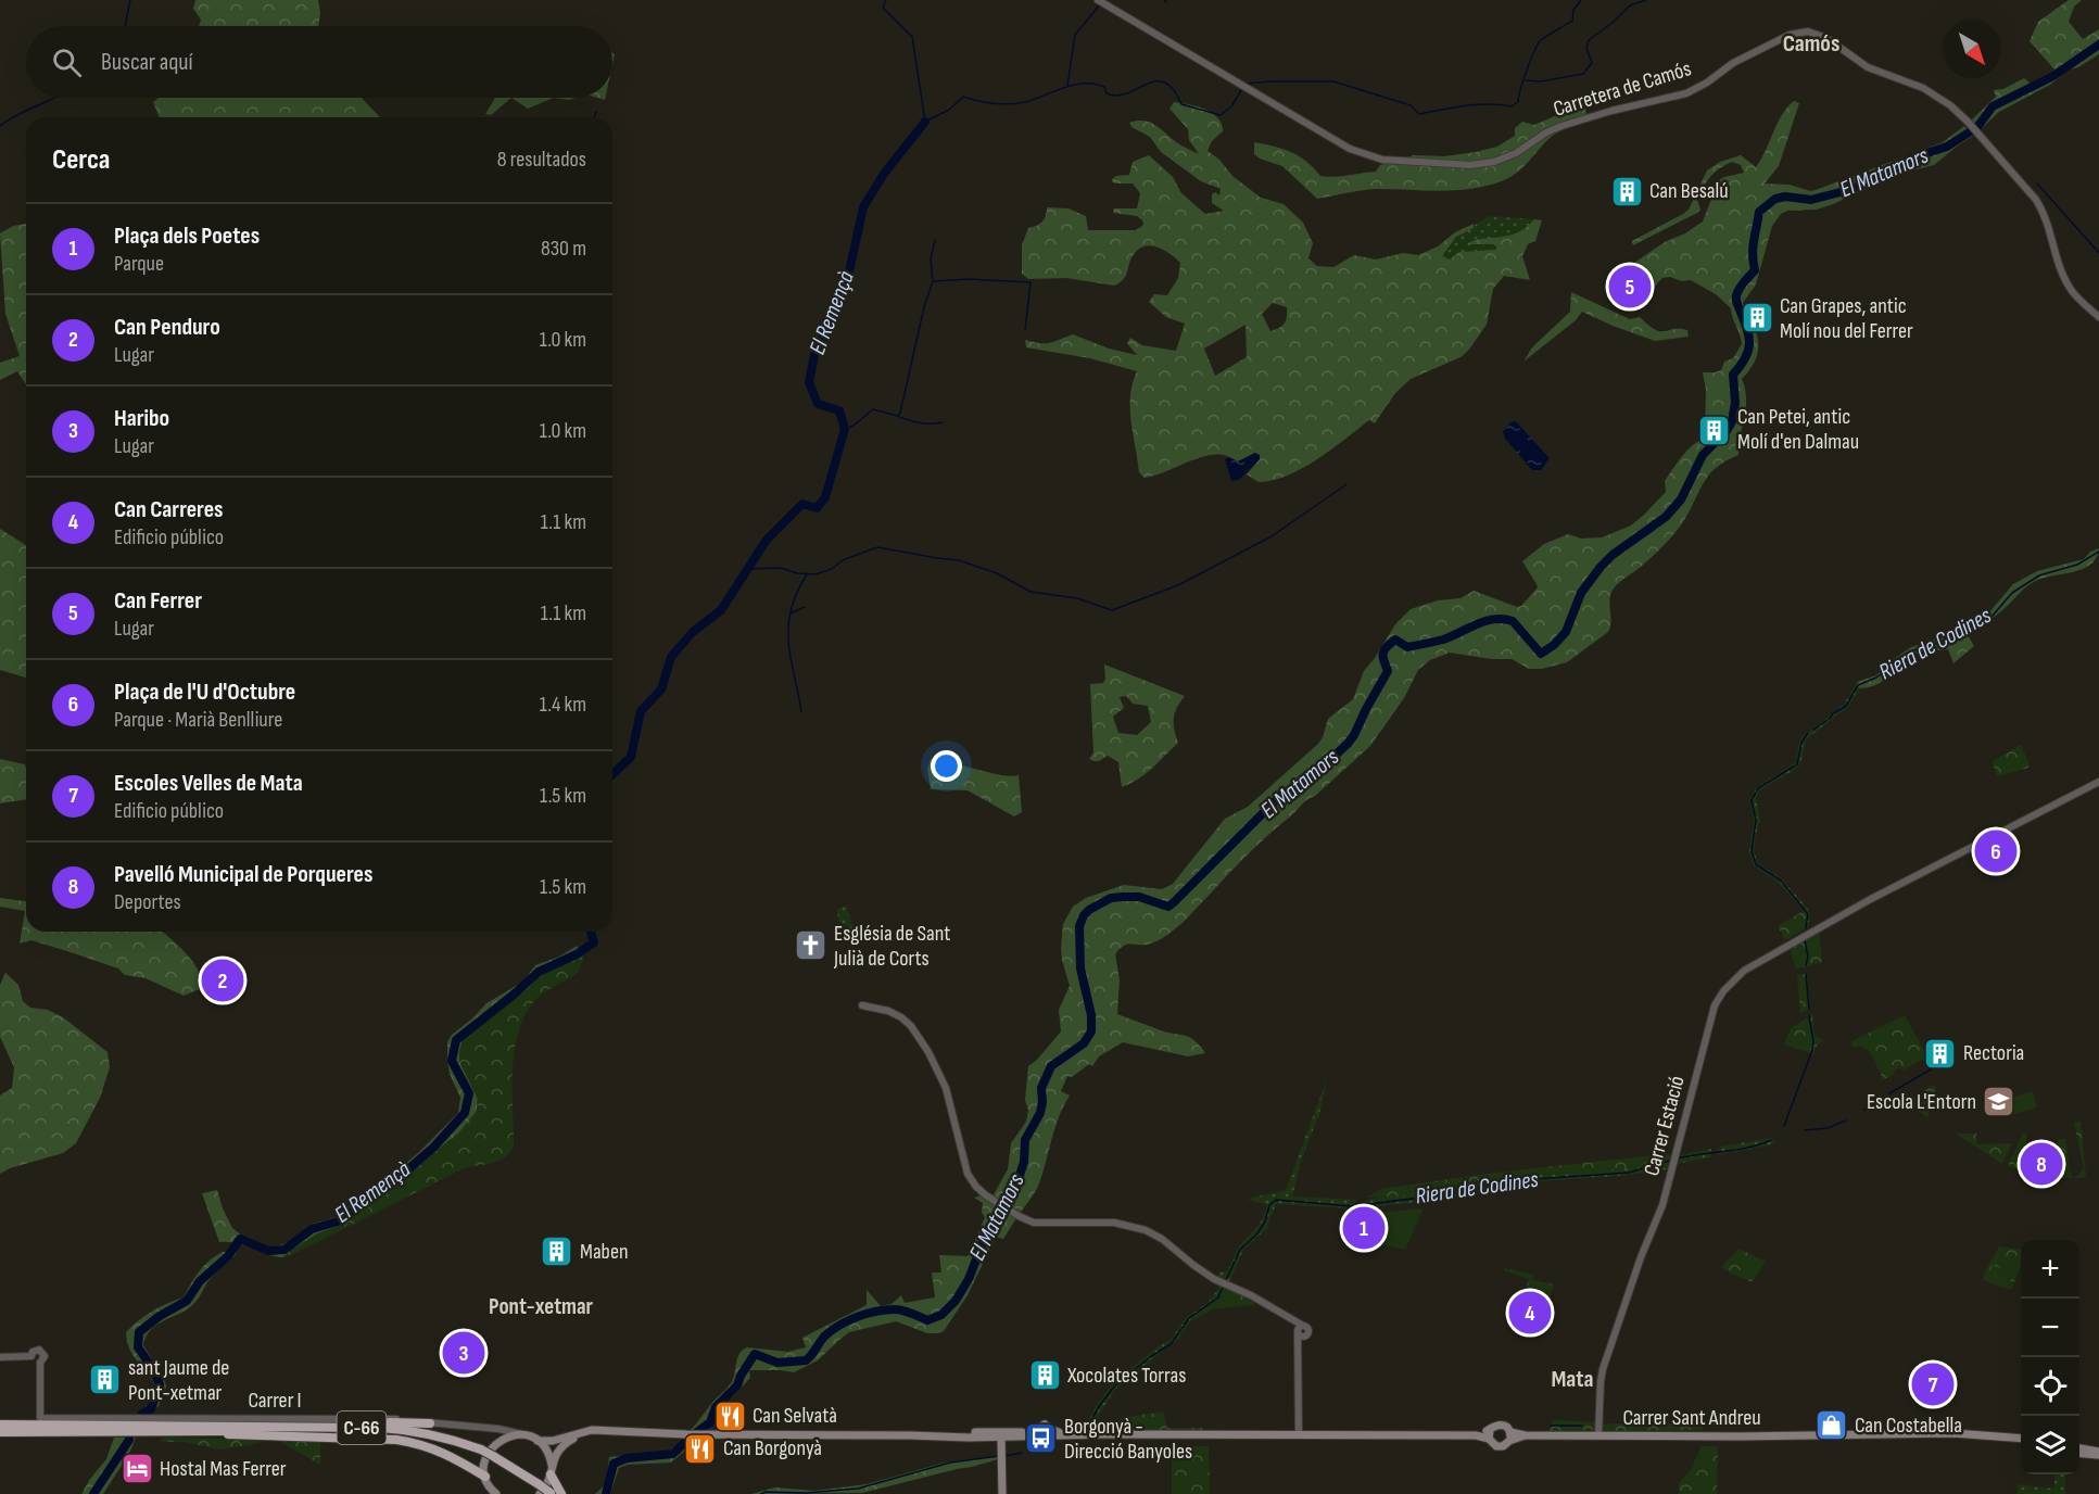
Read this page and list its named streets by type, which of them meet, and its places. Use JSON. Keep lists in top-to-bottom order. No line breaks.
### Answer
{"streets":{"highway":["C-66"],"main road":["Carrer Sant Andreu"],"street":["Carretera de Camós","Carrer Estació","Carrer I"]},"crossings":[["Carrer Estació","Carrer Sant Andreu"]],"districts":["Camós","Pont-xetmar","Mata"],"water":["El Matamors","El Remençà","Riera de Codines"],"places":{"building":["Can Besalú","Can Grapes, antic Molí nou del Ferrer","Can Petei, antic Molí d'en Dalmau","Rectoria","Maben","Xocolates Torras","sant Jaume de Pont-xetmar"],"church":["Església de Sant Julià de Corts"],"school or university":["Escola L'Entorn"],"restaurant":["Can Selvatà","Can Borgonyà"],"shop":["Can Costabella"],"bus stop":["Borgonyà - Direcció Banyoles"],"hotel":["Hostal Mas Ferrer"]},"north":"bottom right","page":{"search":"Buscar aquí","heading":["Cerca","8 resultados"],"list":[{"mark":"1","name":"Plaça dels Poetes","note":"Parque","value":"830 m"},{"mark":"2","name":"Can Penduro","note":"Lugar","value":"1.0 km"},{"mark":"3","name":"Haribo","note":"Lugar","value":"1.0 km"},{"mark":"4","name":"Can Carreres","note":"Edificio público","value":"1.1 km"},{"mark":"5","name":"Can Ferrer","note":"Lugar","value":"1.1 km"},{"mark":"6","name":"Plaça de l'U d'Octubre","note":"Parque · Marià Benlliure","value":"1.4 km"},{"mark":"7","name":"Escoles Velles de Mata","note":"Edificio público","value":"1.5 km"},{"mark":"8","name":"Pavelló Municipal de Porqueres","note":"Deportes","value":"1.5 km"}],"pins":["5","6","2","8","1","4","3","7"],"map_buttons":["+","−"]}}
